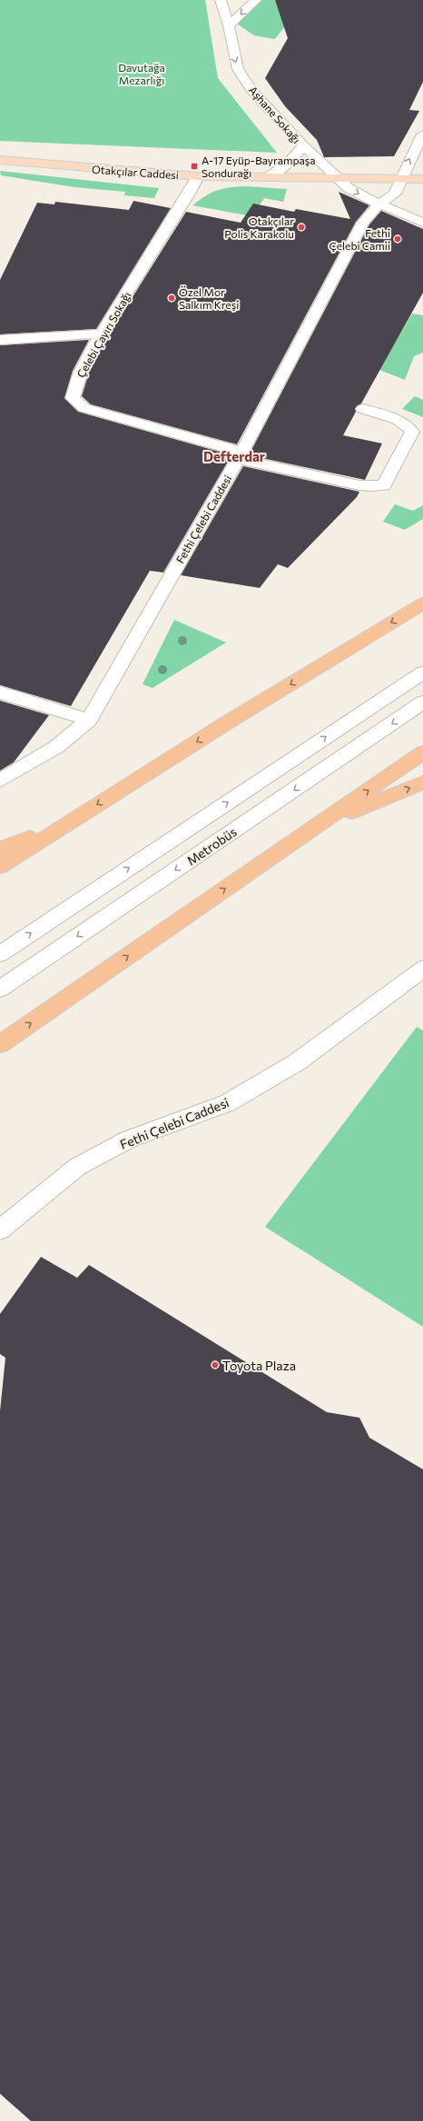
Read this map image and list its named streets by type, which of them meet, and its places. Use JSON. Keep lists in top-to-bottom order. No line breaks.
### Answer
{"streets":{"main road":["Otakçılar Caddesi"],"street":["Aşhane Sokağı","Çelebi Çayırı Sokağı","Fethi Çelebi Caddesi","Metrobüs"]},"crossings":[["Aşhane Sokağı","Otakçılar Caddesi"],["Aşhane Sokağı","Fethi Çelebi Caddesi"],["Otakçılar Caddesi","Çelebi Çayırı Sokağı"],["Otakçılar Caddesi","Fethi Çelebi Caddesi"],["Çelebi Çayırı Sokağı","Fethi Çelebi Caddesi"]],"one_way":["Aşhane Sokağı"],"districts":["Defterdar"],"parks":["Davutağa Mezarlığı"],"places":{"transit":["A-17 Eyüp-Bayrampaşa Sondurağı"],"other":["Otakçılar Polis Karakolu","Fethi Çelebi Camii","Özel Mor Salkım Kreşi","Toyota Plaza"]}}
